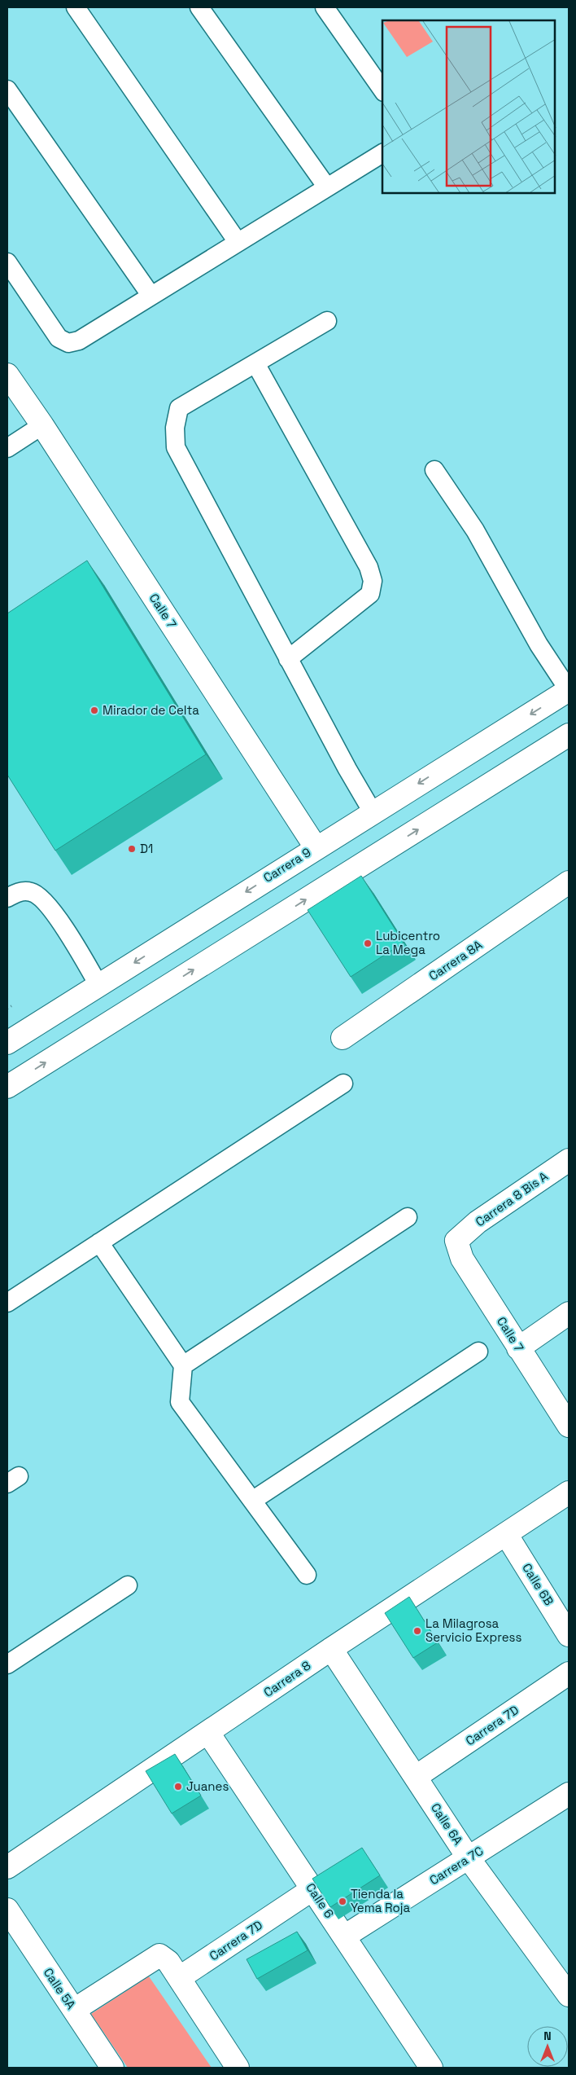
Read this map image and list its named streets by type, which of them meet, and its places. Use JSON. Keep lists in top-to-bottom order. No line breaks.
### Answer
{"streets":{"street":["Calle 7","Carrera 9","Carrera 8A","Carrera 8 Bis A","Calle 6B","Carrera 8","Carrera 7D","Calle 6A","Carrera 7C","Calle 6","Calle 5A"]},"crossings":[["Calle 7","Carrera 9"],["Calle 7","Carrera 8 Bis A"],["Calle 6B","Carrera 8"],["Carrera 8","Calle 6A"],["Carrera 8","Calle 6"],["Carrera 7D","Calle 6A"],["Carrera 7D","Calle 6"],["Calle 6A","Carrera 7C"],["Carrera 7C","Calle 6"]],"places":["Mirador de Celta","D1","Lubicentro La Mega","La Milagrosa Servicio Express","Juanes","Tienda la Yema Roja"],"north":"top"}
